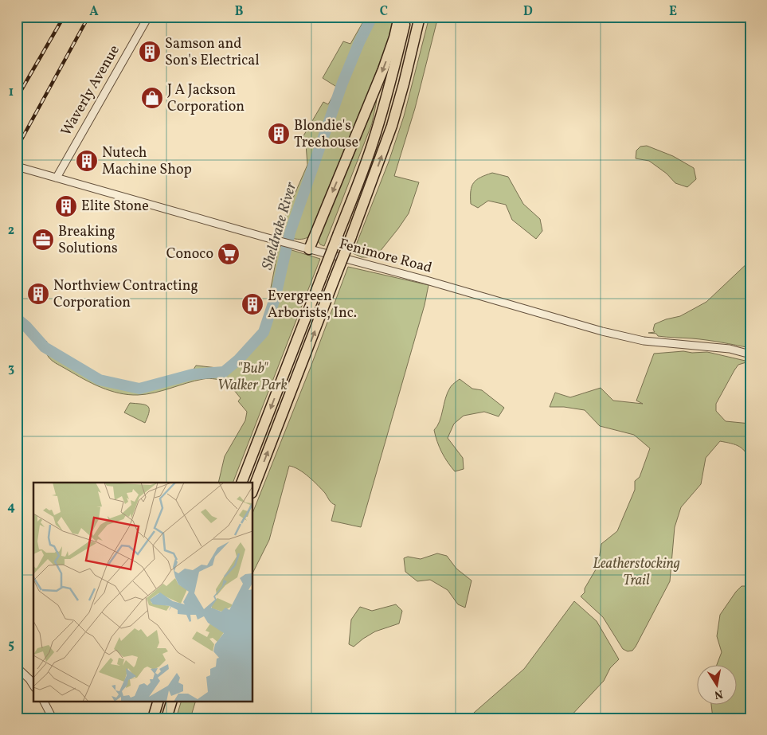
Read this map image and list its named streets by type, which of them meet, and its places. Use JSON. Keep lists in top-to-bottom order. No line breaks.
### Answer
{"streets":{"street":["Waverly Avenue","Fenimore Road"]},"crossings":[["Waverly Avenue","Fenimore Road"]],"water":["Sheldrake River"],"parks":["\"Bub\" Walker Park","Leatherstocking Trail"],"places":{"building":["Samson and Son's Electrical","Blondie's Treehouse","Nutech Machine Shop","Elite Stone","Northview Contracting Corporation","Evergreen Arborists, Inc."],"shop":["J A Jackson Corporation"],"office":["Breaking Solutions"],"supermarket":["Conoco"]},"north":"bottom","grid":{"columns":["A","B","C","D","E"],"rows":["1","2","3","4","5"]}}
